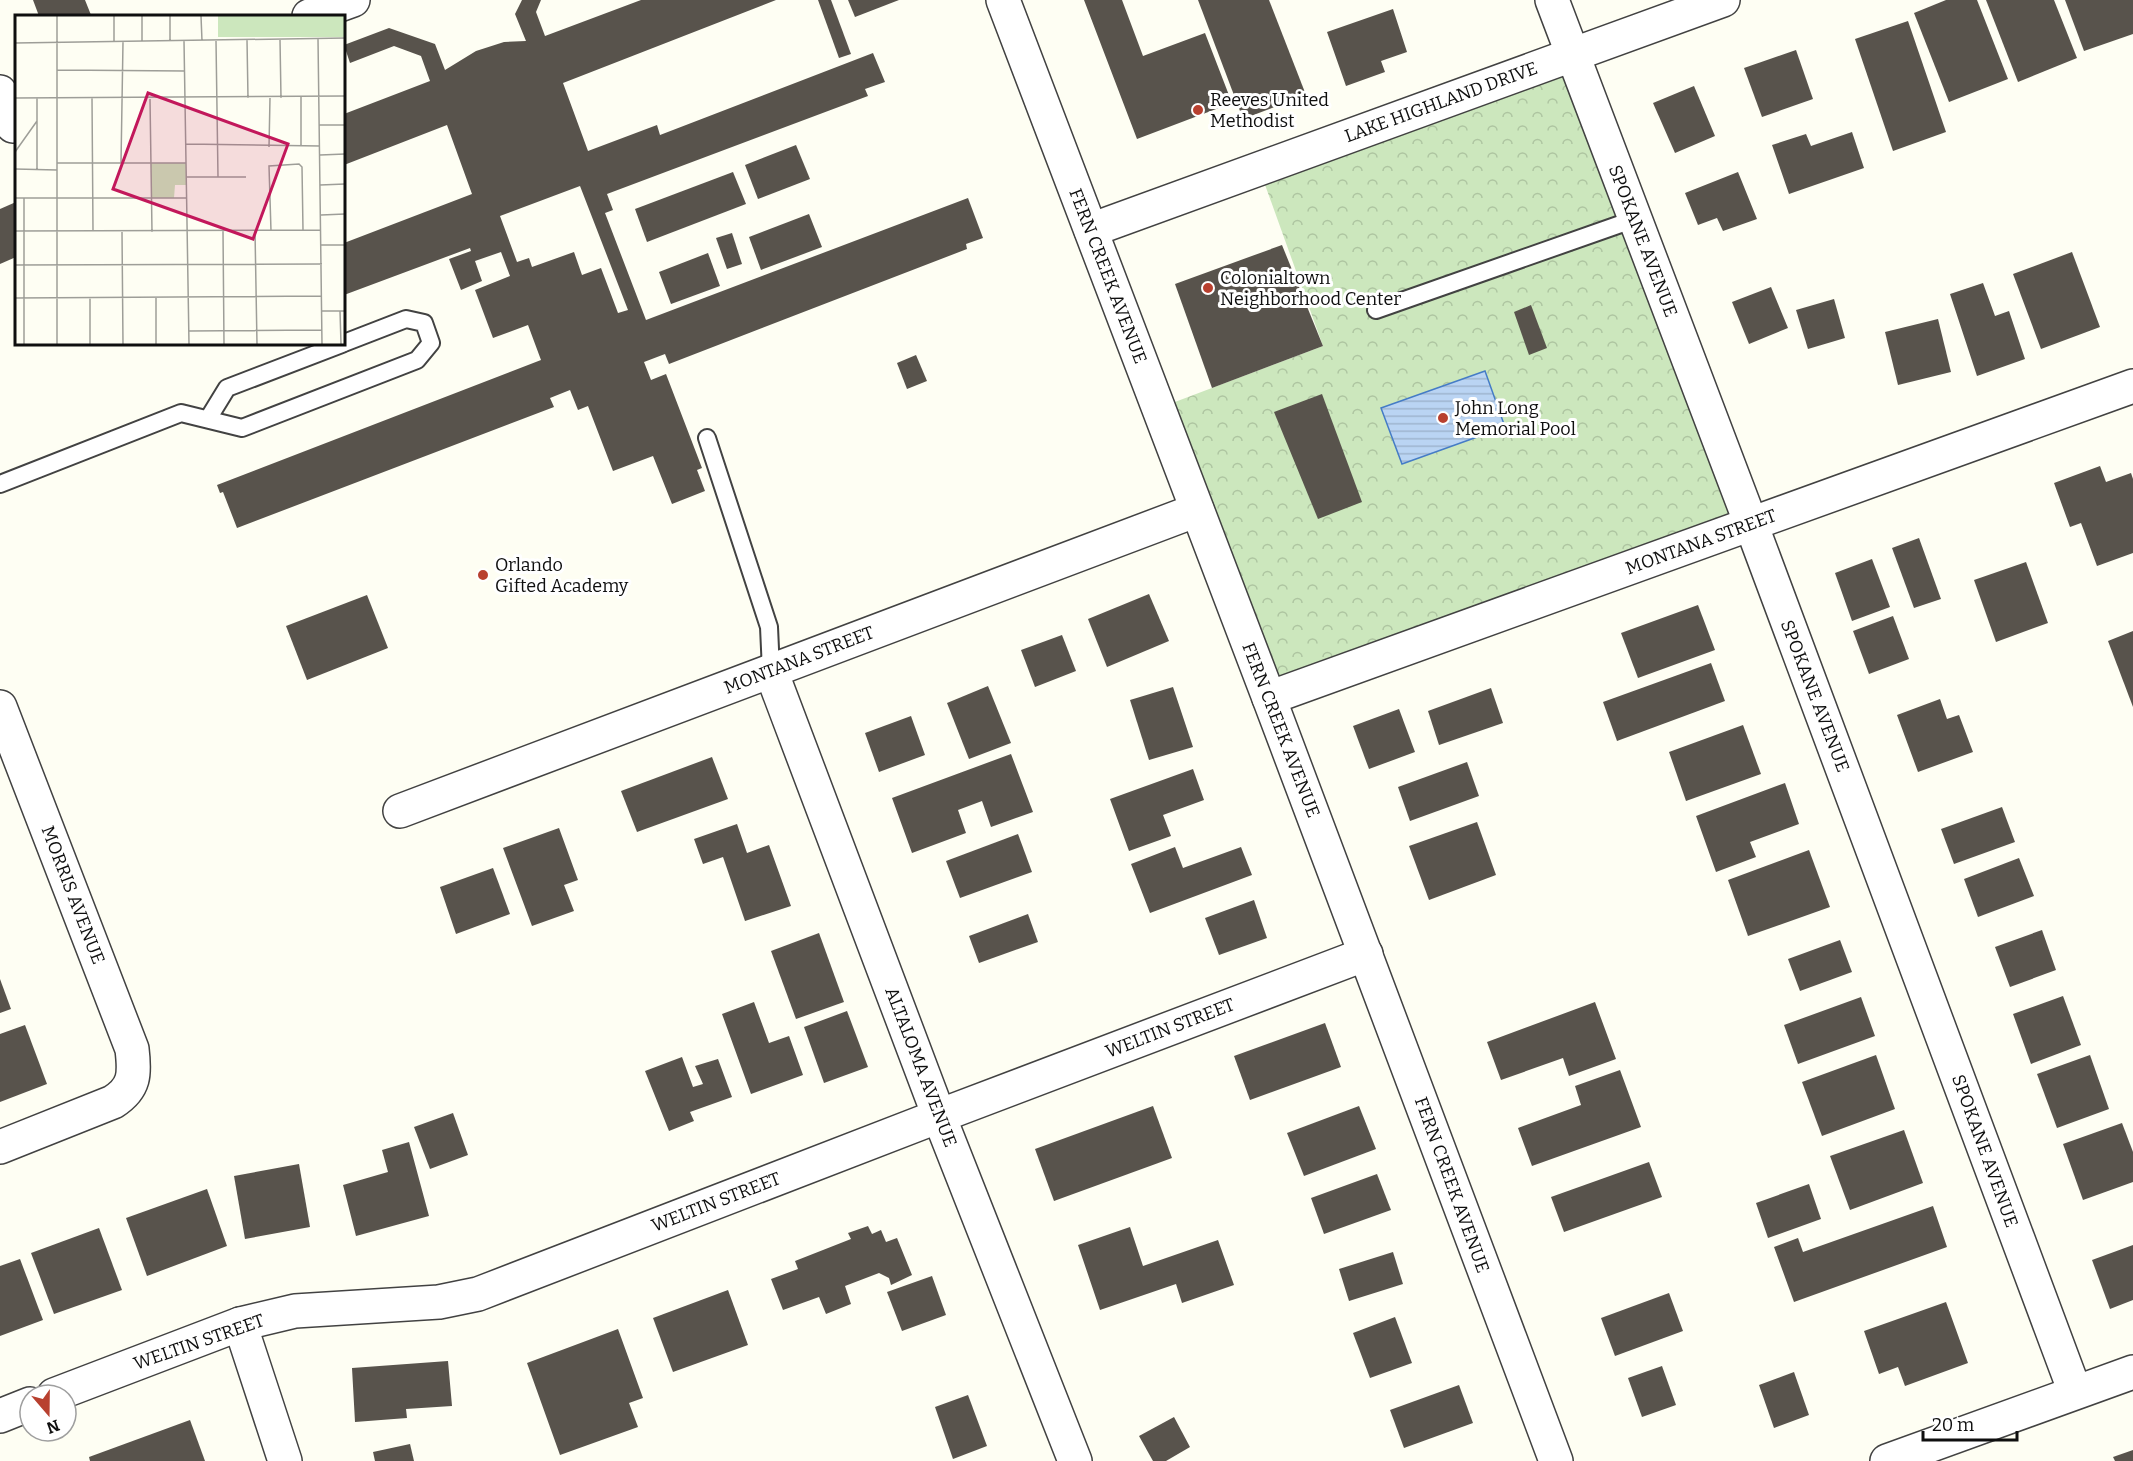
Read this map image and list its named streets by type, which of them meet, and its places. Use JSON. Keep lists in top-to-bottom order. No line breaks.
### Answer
{"streets":{"street":["LAKE HIGHLAND DRIVE","SPOKANE AVENUE","FERN CREEK AVENUE","MONTANA STREET","MORRIS AVENUE","WELTIN STREET","ALTALOMA AVENUE"]},"crossings":[["LAKE HIGHLAND DRIVE","SPOKANE AVENUE"],["LAKE HIGHLAND DRIVE","FERN CREEK AVENUE"],["SPOKANE AVENUE","MONTANA STREET"],["FERN CREEK AVENUE","MONTANA STREET"],["FERN CREEK AVENUE","WELTIN STREET"],["MONTANA STREET","ALTALOMA AVENUE"],["WELTIN STREET","ALTALOMA AVENUE"]],"places":["Reeves United Methodist","Colonialtown Neighborhood Center","John Long Memorial Pool","Orlando Gifted Academy"],"scale_bar":"20 m","north":"bottom"}
